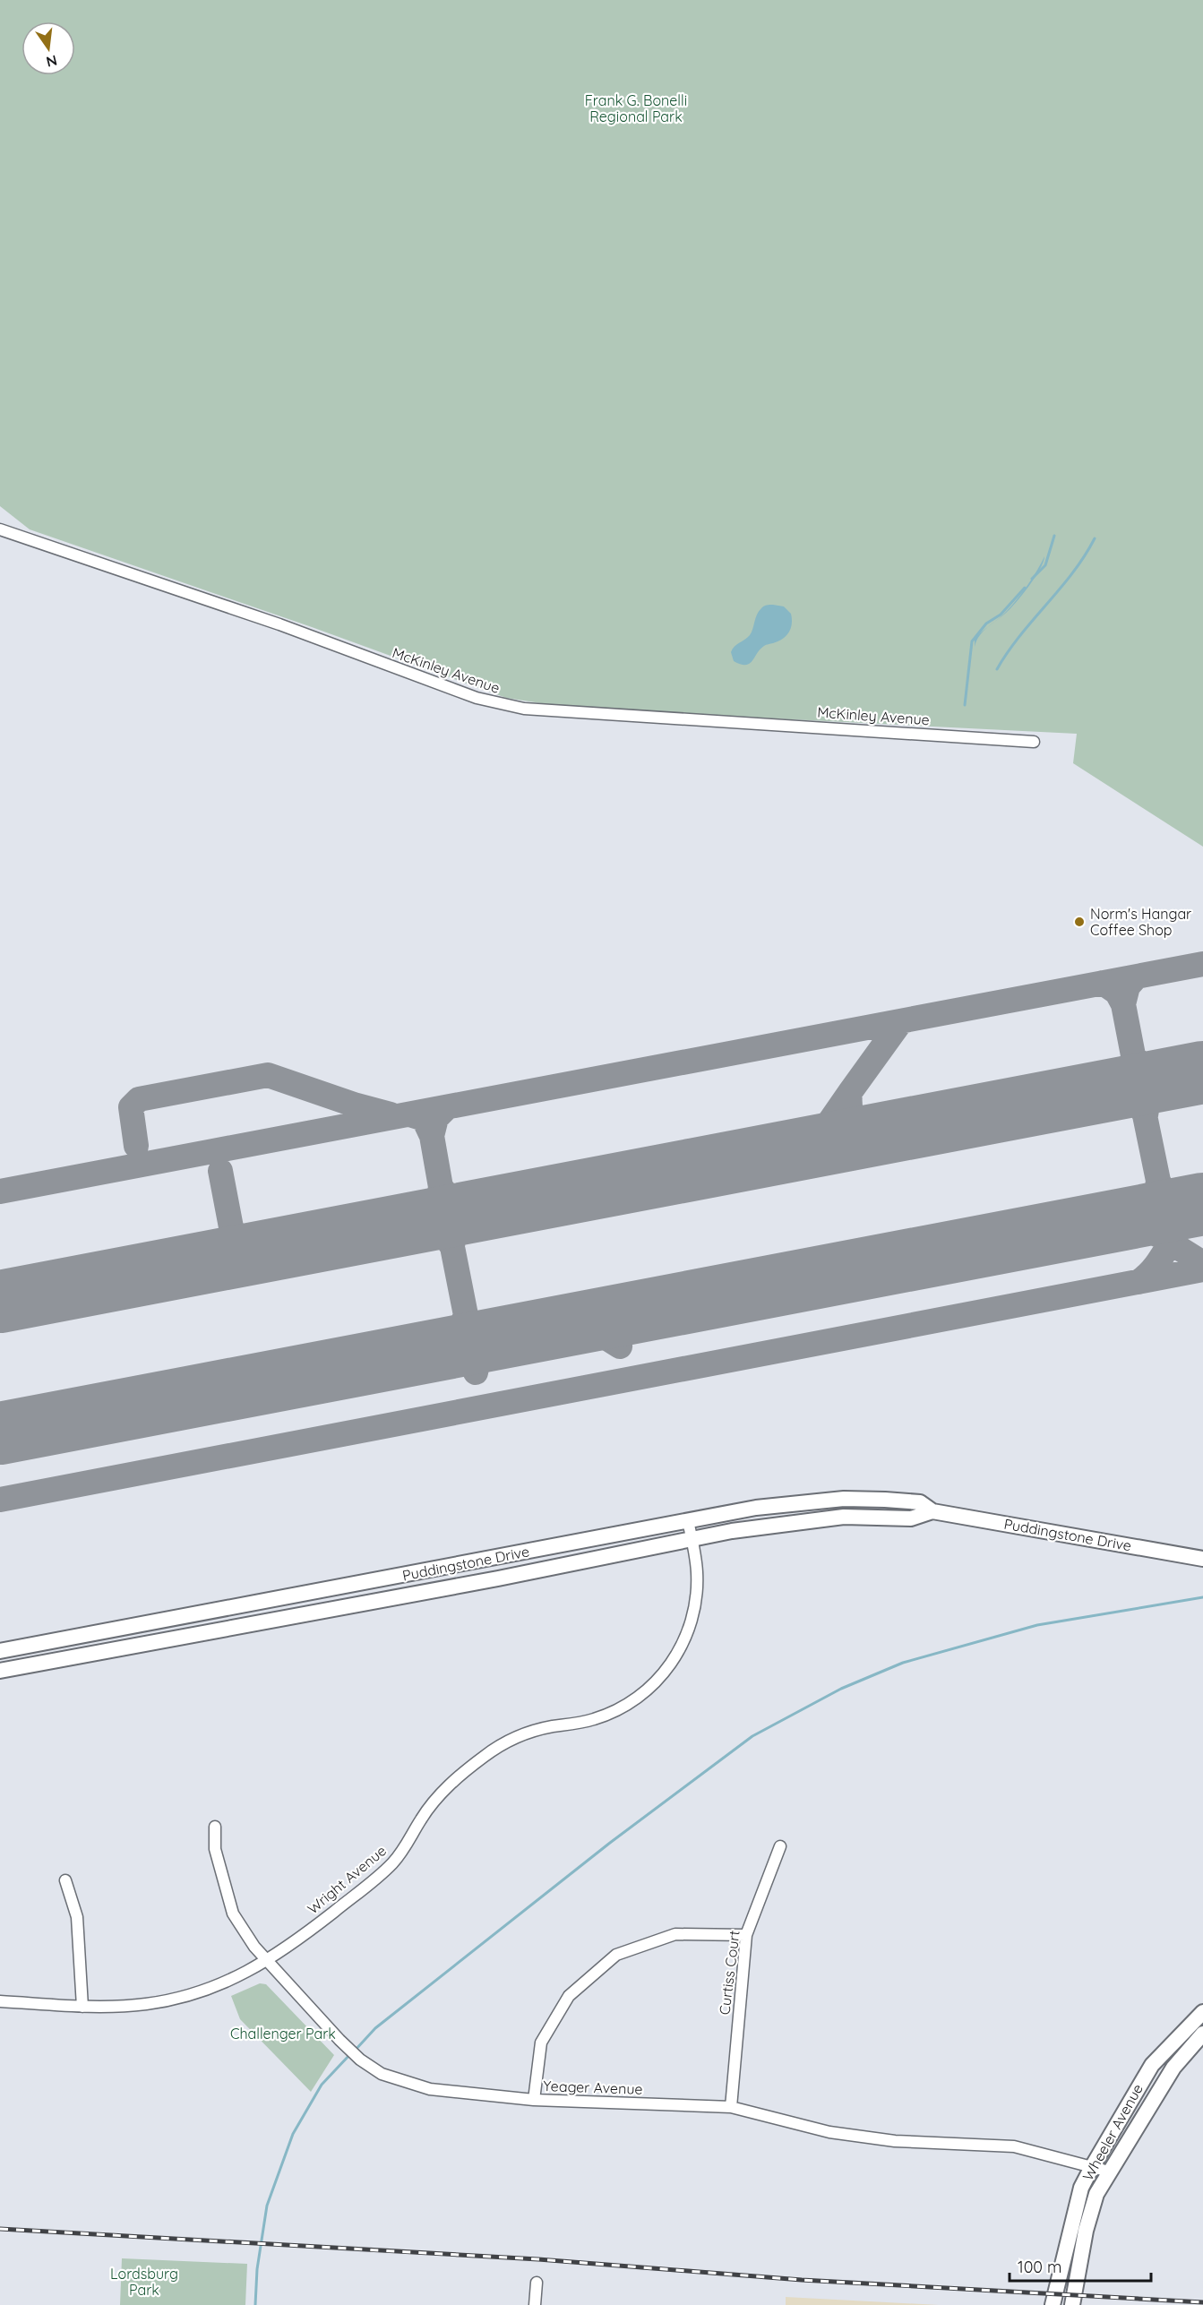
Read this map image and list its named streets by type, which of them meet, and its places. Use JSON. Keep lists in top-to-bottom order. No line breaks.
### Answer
{"streets":{"street":["McKinley Avenue","Puddingstone Drive","Wright Avenue","Curtiss Court","Yeager Avenue","Wheeler Avenue"]},"crossings":[["Puddingstone Drive","Wright Avenue"],["Wright Avenue","Yeager Avenue"],["Curtiss Court","Yeager Avenue"],["Yeager Avenue","Wheeler Avenue"]],"parks":["Frank G. Bonelli Regional Park","Challenger Park","Lordsburg Park"],"places":["Norm's Hangar Coffee Shop"],"scale_bar":"100 m","north":"bottom"}
